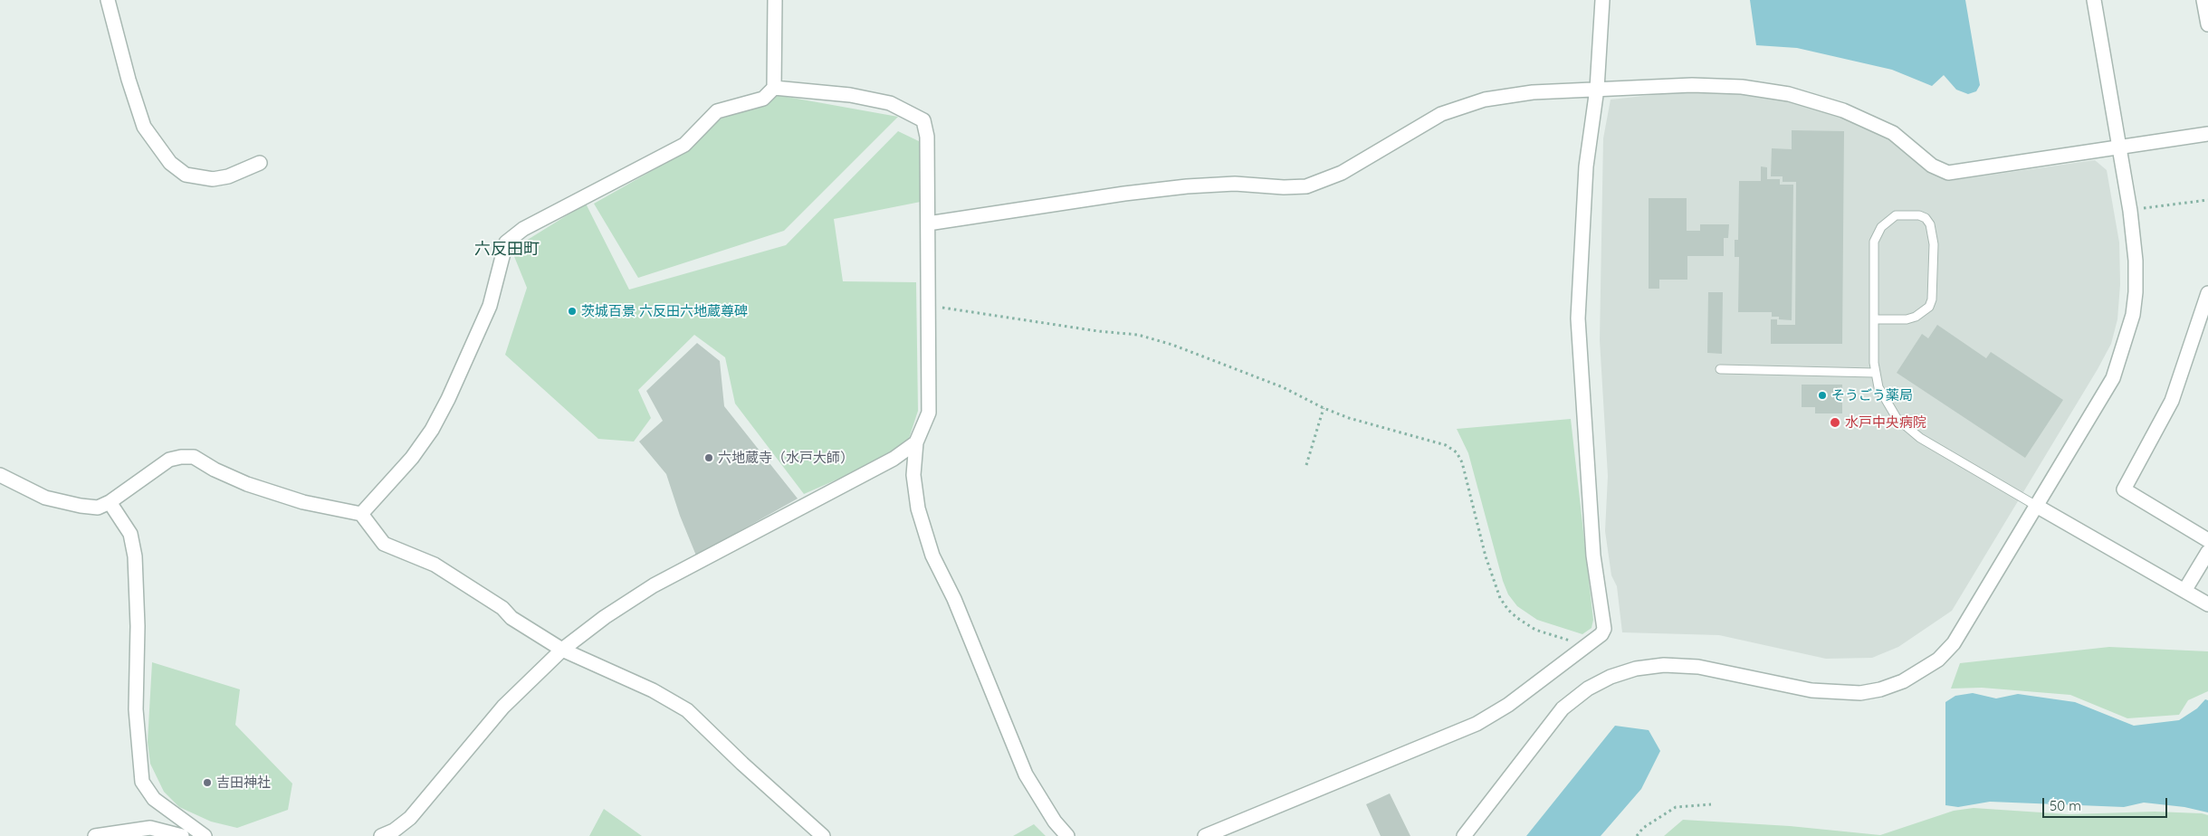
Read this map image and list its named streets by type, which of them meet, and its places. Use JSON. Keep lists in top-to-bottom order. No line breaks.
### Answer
{"districts":["六反田町"],"places":["茨城百景 六反田六地蔵尊碑","そうごう薬局","水戸中央病院","六地蔵寺（水戸大師）","吉田神社"],"scale_bar":"50 m"}
